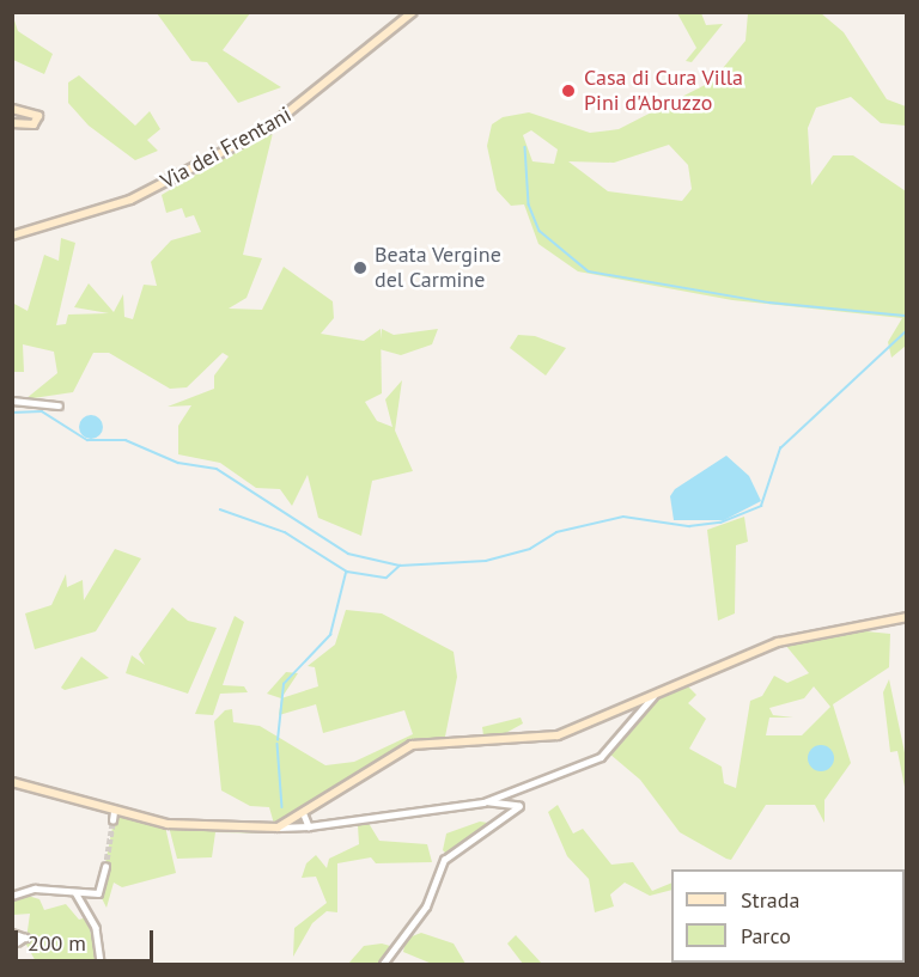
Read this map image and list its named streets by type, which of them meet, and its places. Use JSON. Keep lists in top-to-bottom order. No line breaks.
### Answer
{"streets":{"street":["Via dei Frentani"]},"places":["Casa di Cura Villa Pini d'Abruzzo","Beata Vergine del Carmine"],"legend":["Strada","Parco"],"scale_bar":"200 m"}
